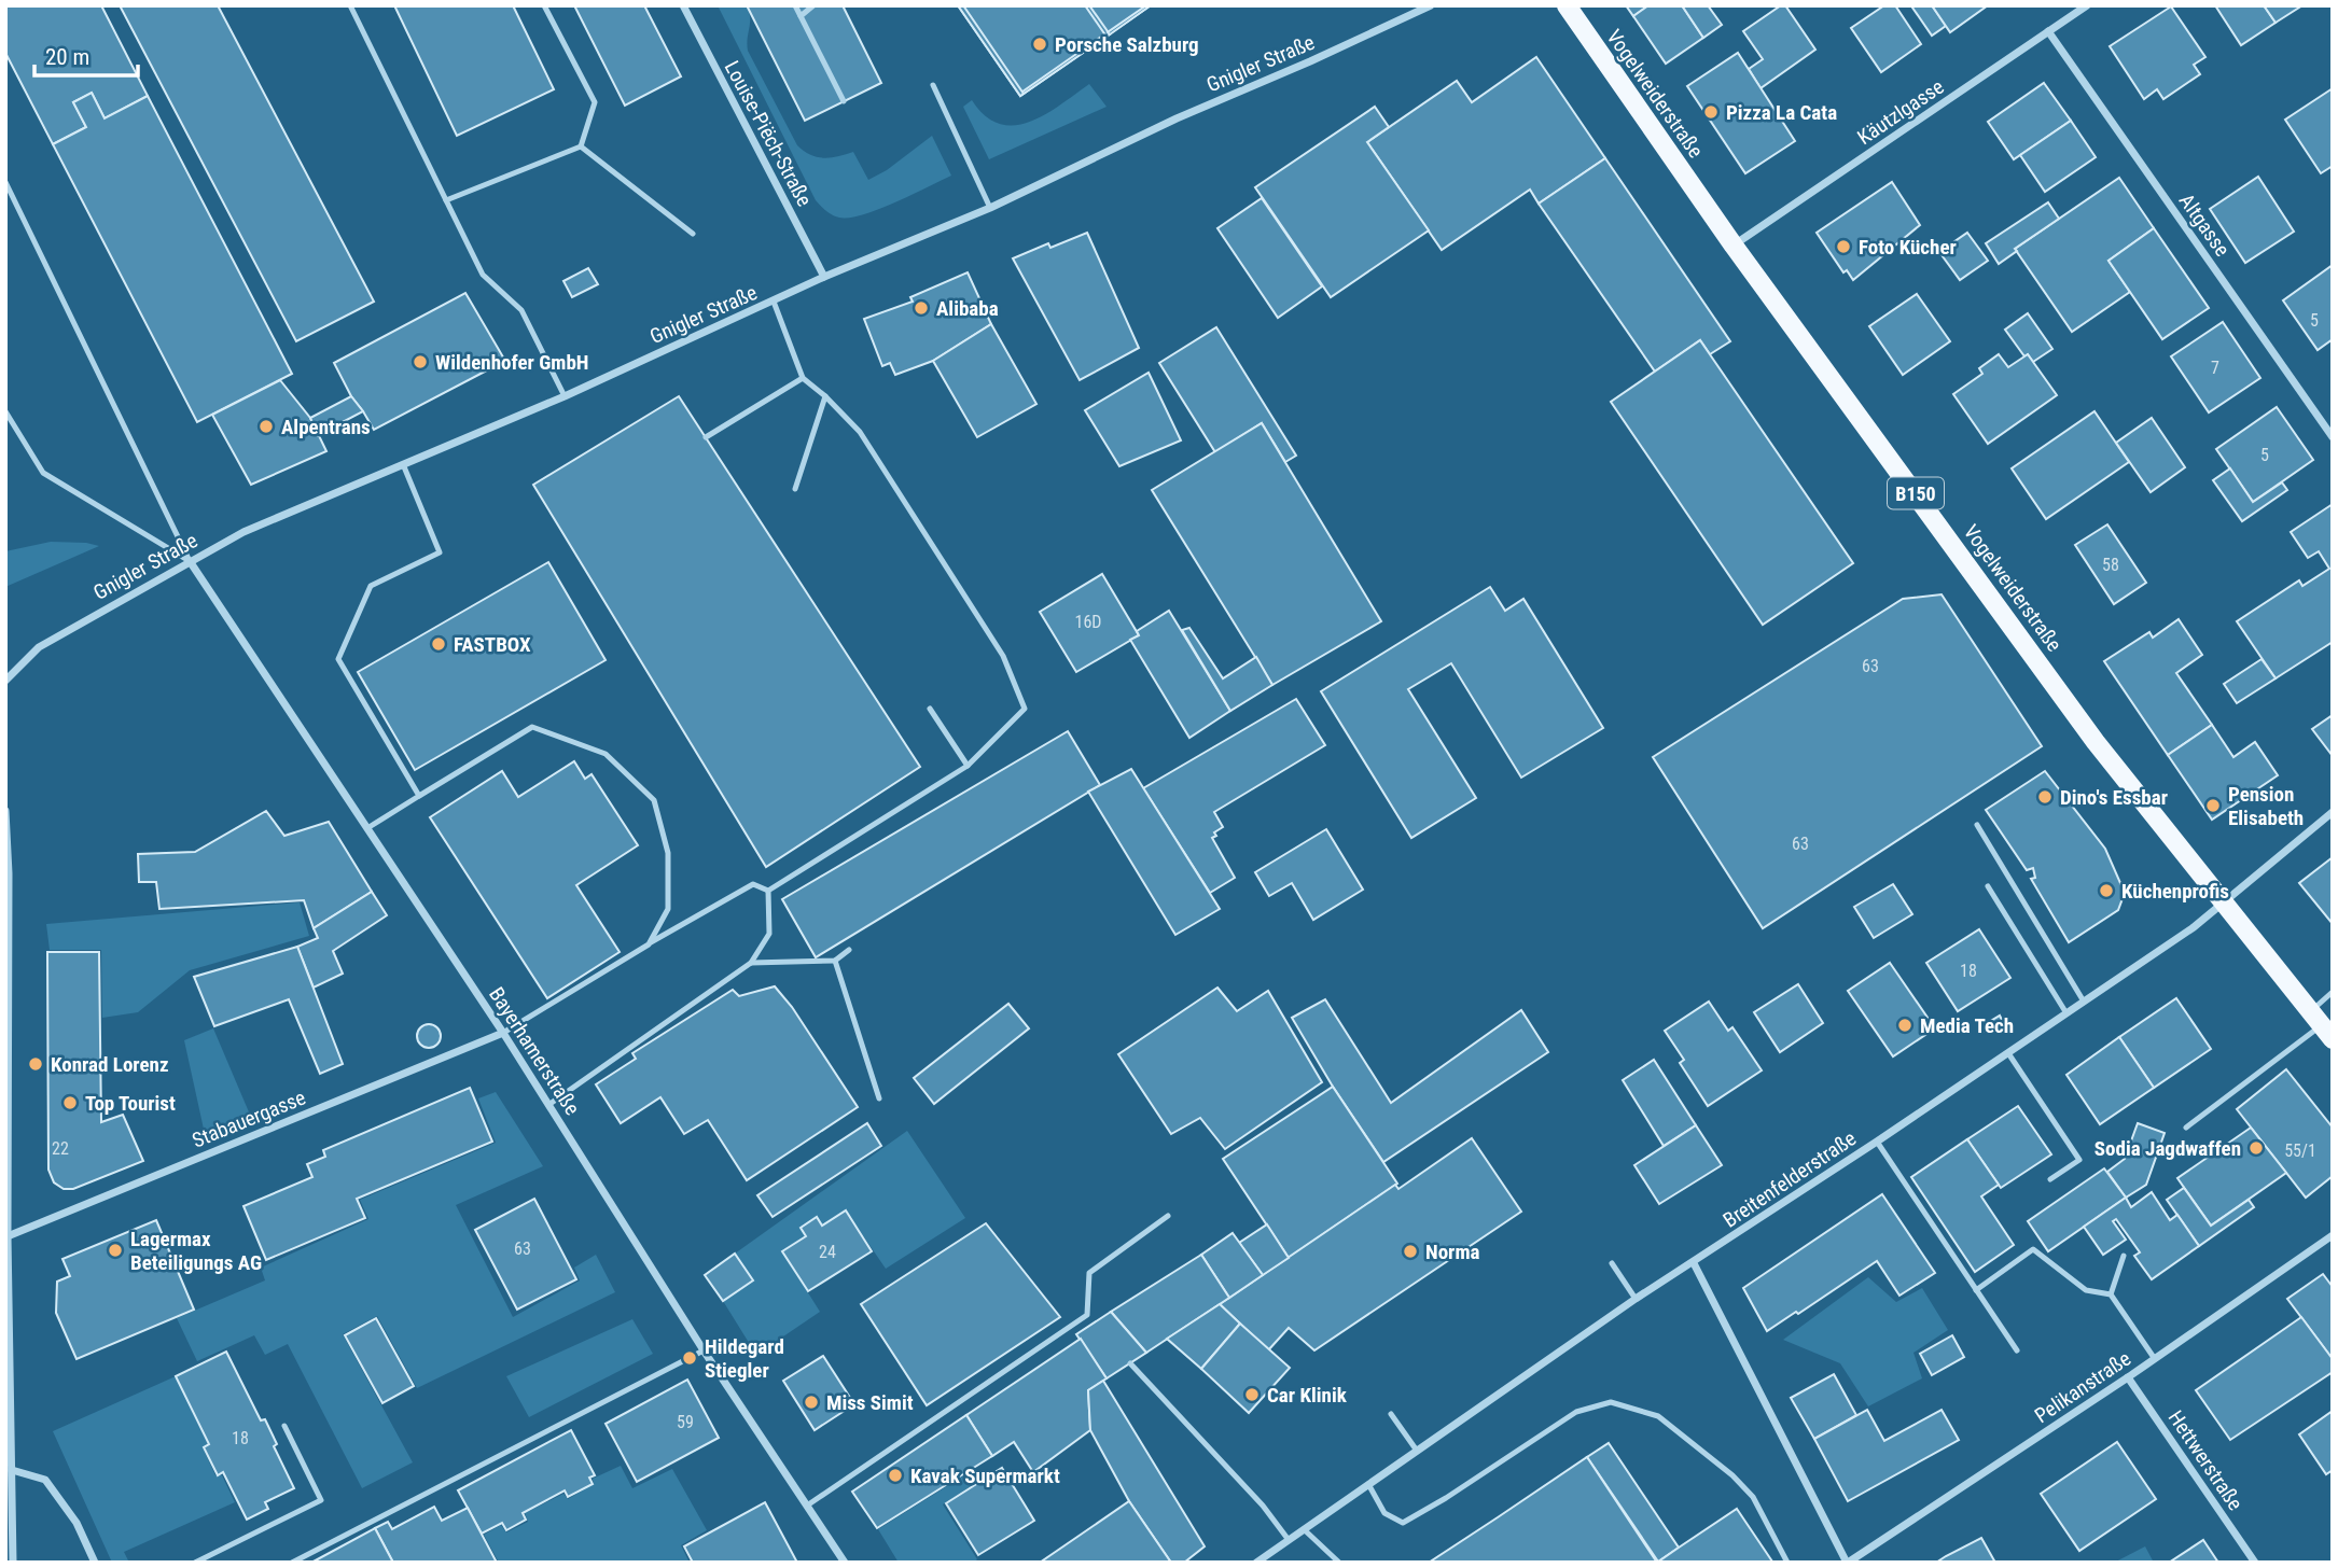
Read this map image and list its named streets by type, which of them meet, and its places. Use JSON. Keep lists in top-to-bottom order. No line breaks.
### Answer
{"streets":{"main road":["Vogelweiderstraße","B150"],"street":["Gnigler Straße","Käutzlgasse","Louise-Piëch-Straße","Altgasse","Bayerhamerstraße","Stabauergasse","Breitenfelderstraße","Pelikanstraße","Hettwerstraße"]},"crossings":[["Gnigler Straße","Louise-Piëch-Straße"],["Gnigler Straße","Bayerhamerstraße"],["Vogelweiderstraße","Käutzlgasse"],["Vogelweiderstraße","Breitenfelderstraße"],["Käutzlgasse","Altgasse"],["Bayerhamerstraße","Stabauergasse"],["Breitenfelderstraße","Pelikanstraße"],["Pelikanstraße","Hettwerstraße"]],"places":["Porsche Salzburg","Pizza La Cata","Foto Kücher","Alibaba","Wildenhofer GmbH","Alpentrans","FASTBOX","Dino's Essbar","Pension Elisabeth","Küchenprofis","Media Tech","Konrad Lorenz","Top Tourist","Sodia Jagdwaffen","Lagermax Beteiligungs AG","Norma","Hildegard Stiegler","Car Klinik","Miss Simit","Kavak Supermarkt"],"house_numbers":["5","7","5","58","16D","63","63","18","22","55/1","63","24","59","18"],"scale_bar":"20 m"}
